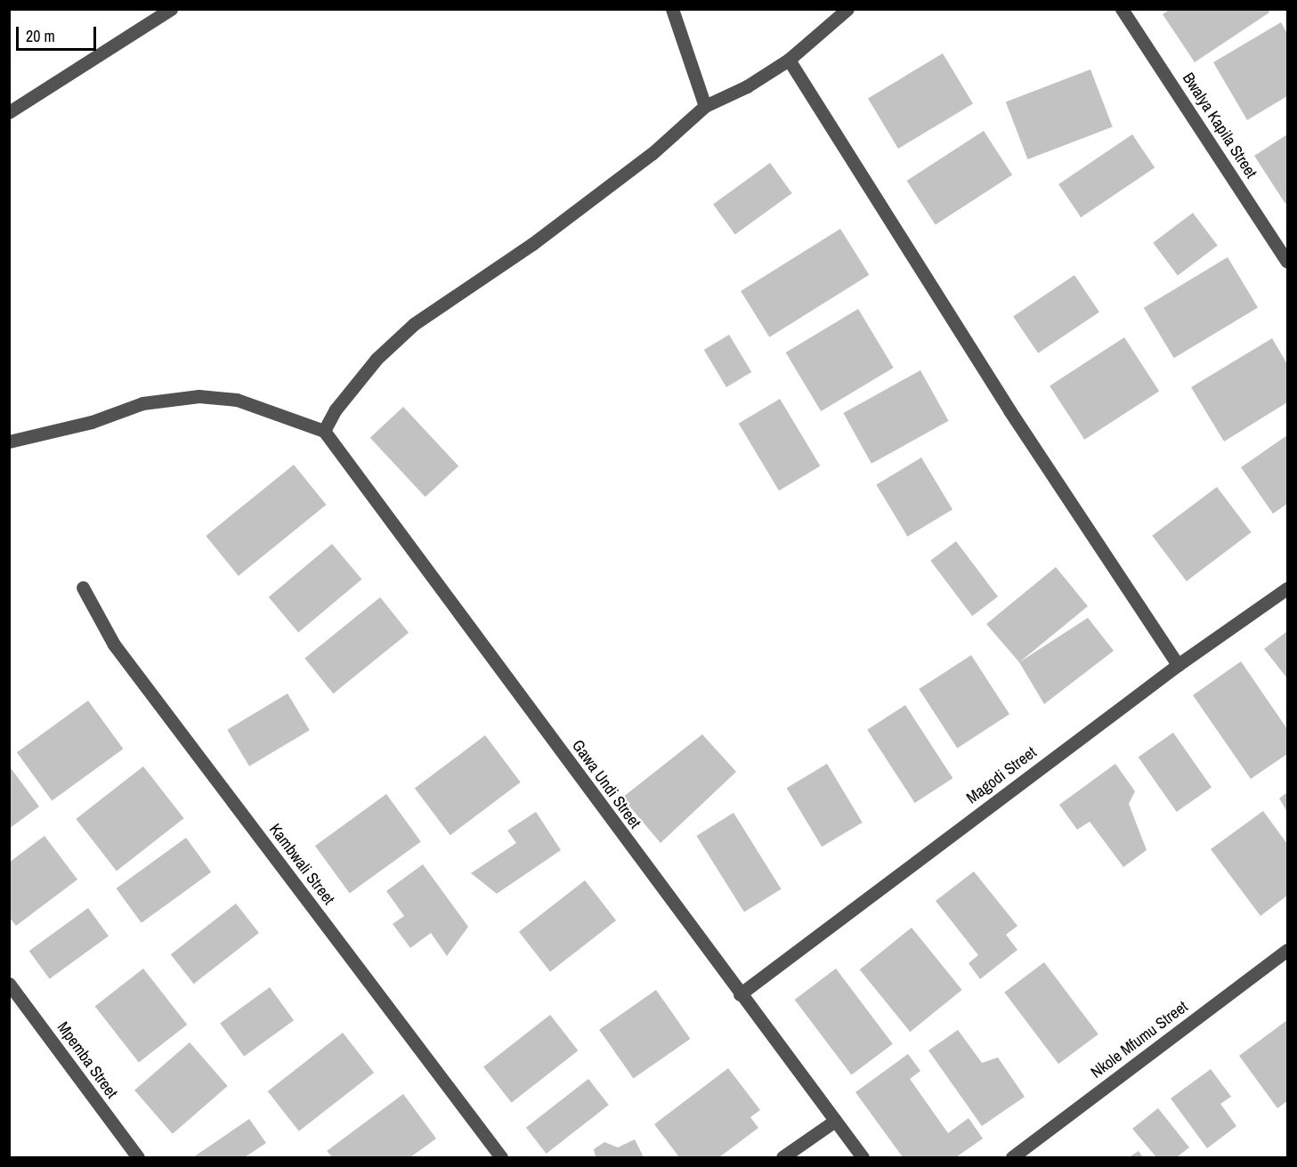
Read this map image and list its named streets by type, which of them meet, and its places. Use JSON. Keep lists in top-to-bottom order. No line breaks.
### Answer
{"streets":{"street":["Bwalya Kapila Street","Magodi Street","Gawa Undi Street","Kambwali Street","Nkole Mfumu Street","Mpemba Street"]},"crossings":[["Magodi Street","Gawa Undi Street"]],"scale_bar":"20 m"}
